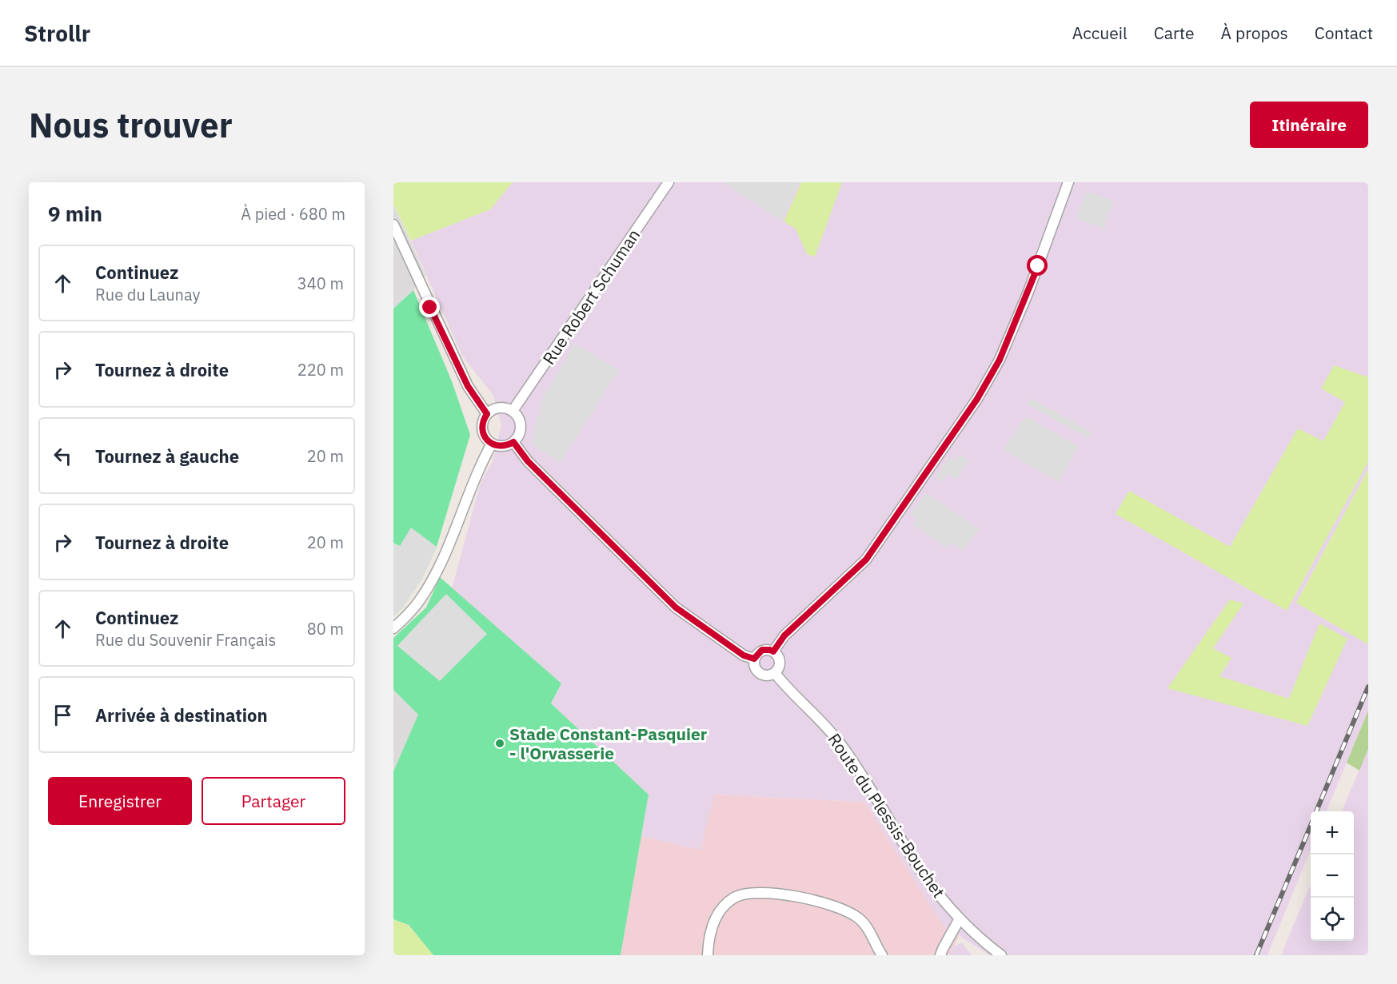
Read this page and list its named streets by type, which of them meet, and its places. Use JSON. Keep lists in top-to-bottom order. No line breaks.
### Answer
{"streets":{"street":["Rue Robert Schuman","Route du Plessis-Bouchet"]},"places":["Stade Constant-Pasquier - l'Orvasserie"],"page":{"header":"Strollr","nav":["Accueil","Carte","À propos","Contact"],"buttons":["Itinéraire",["Enregistrer","Partager"]],"title":"Nous trouver","heading":["9 min","À pied · 680 m"],"list":[["Continuez","Rue du Launay","340 m"],["Tournez à droite","220 m"],["Tournez à gauche","20 m"],["Tournez à droite","20 m"],["Continuez","Rue du Souvenir Français","80 m"],"Arrivée à destination"],"map_buttons":["+","−"]}}
